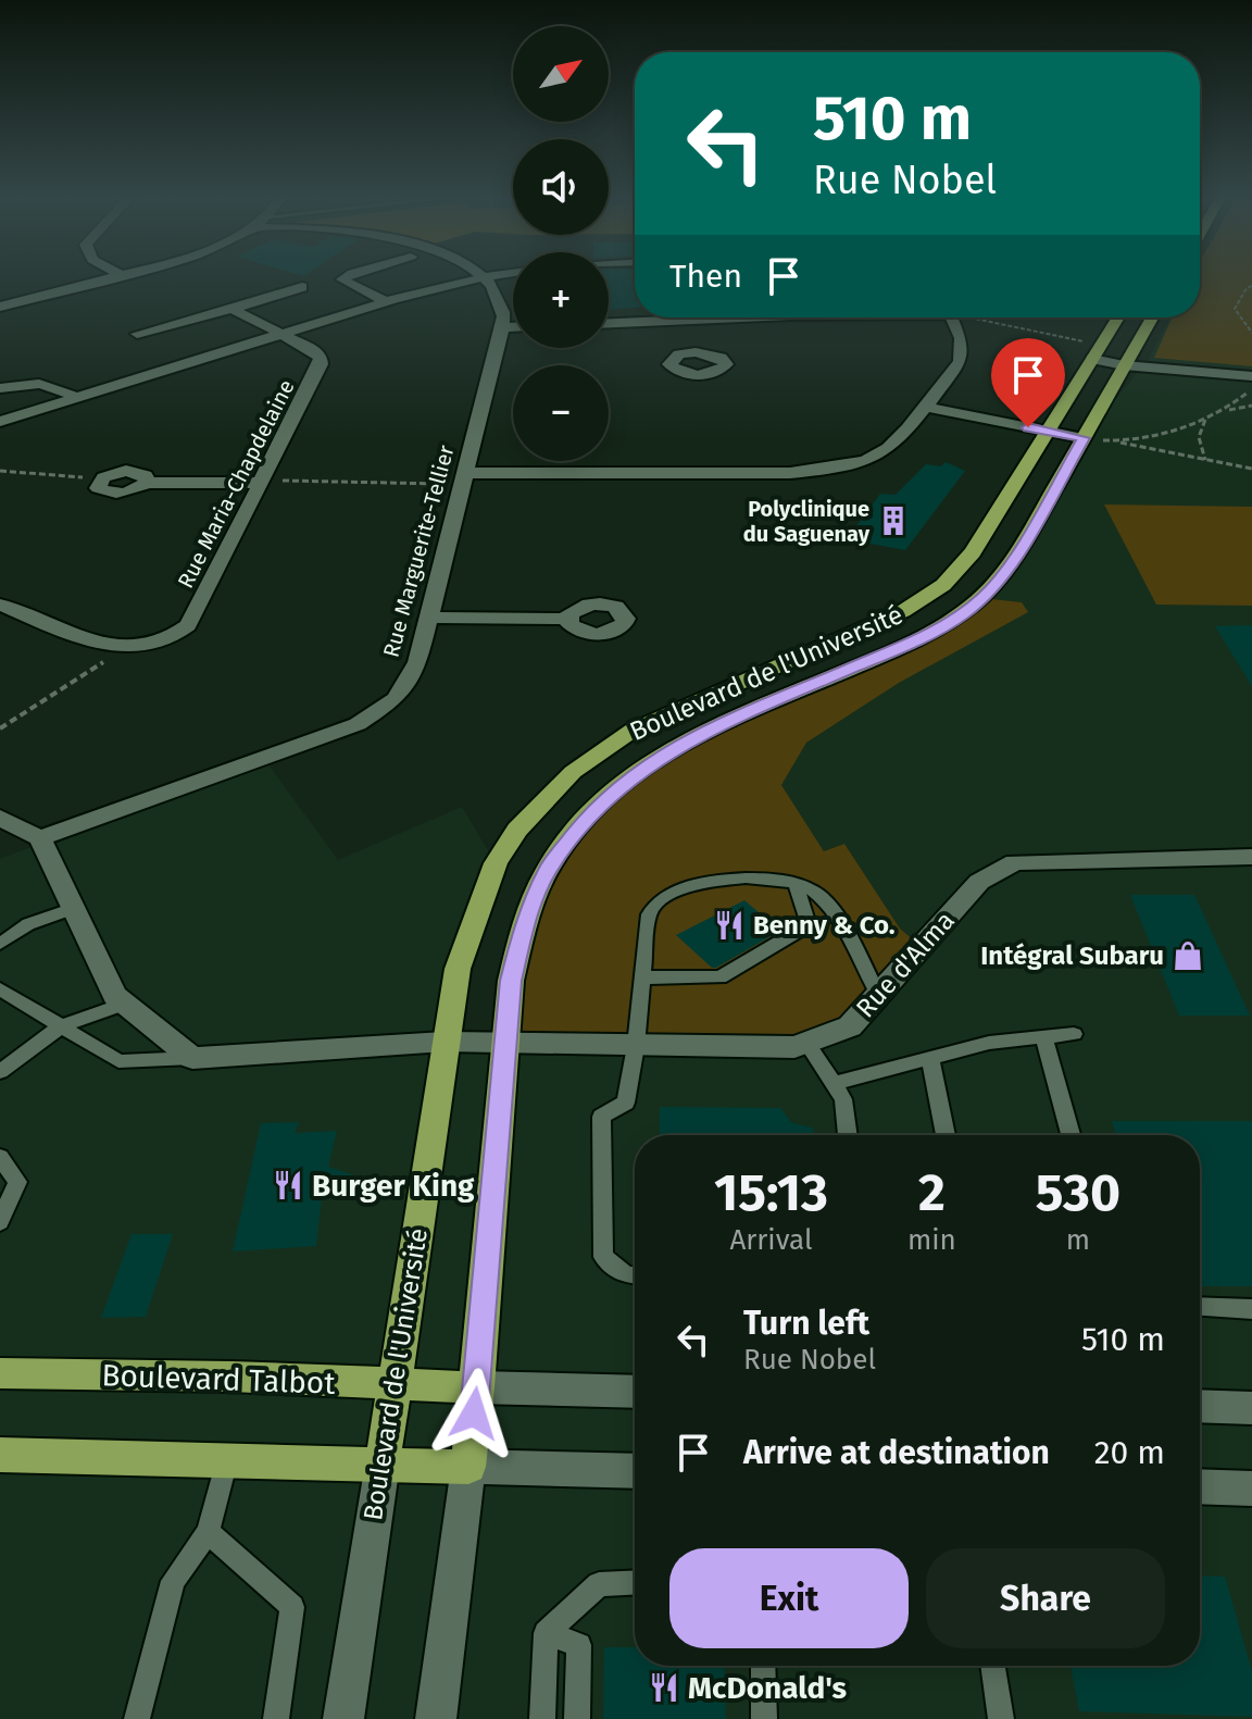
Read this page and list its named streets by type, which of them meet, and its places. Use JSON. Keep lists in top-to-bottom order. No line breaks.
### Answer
{"streets":{"main road":["Boulevard de l'Université","Boulevard Talbot"],"street":["Rue Maria-Chapdelaine","Rue Marguerite-Tellier","Rue d'Alma"]},"crossings":[["Boulevard de l'Université","Rue d'Alma"],["Boulevard de l'Université","Boulevard Talbot"]],"places":{"building":["Polyclinique du Saguenay"],"restaurant":["Benny & Co.","Burger King","McDonald's"],"shop":["Intégral Subaru"]},"north":"top right","page":{"map_buttons":["+","−"],"turn":["510 m","Rue Nobel"],"then":"Then","eta":["15:13","Arrival","2","min","530","m"],"list":[{"name":"Turn left","note":"Rue Nobel","value":"510 m"},{"name":"Arrive at destination","value":"20 m"}],"buttons":["Exit","Share"]}}
